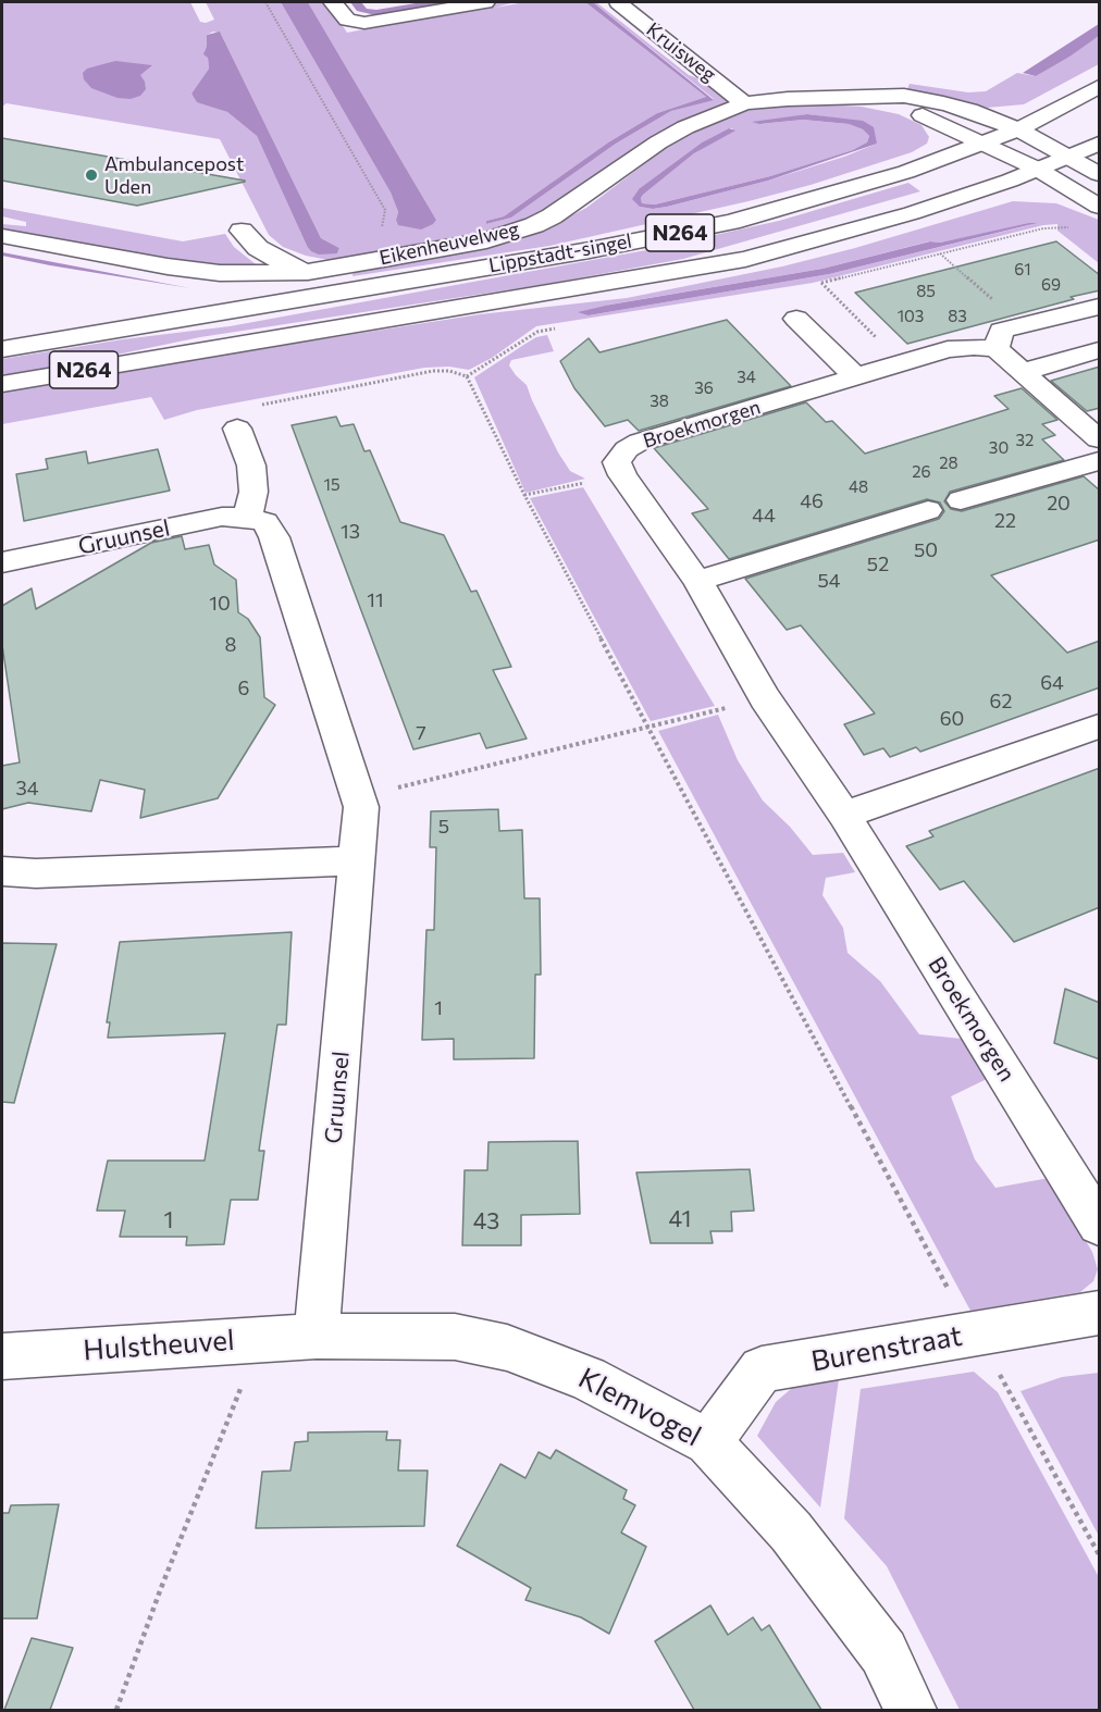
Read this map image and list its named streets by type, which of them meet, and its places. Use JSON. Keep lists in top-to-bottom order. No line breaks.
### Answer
{"streets":{"street":["Kruisweg","N264","Eikenheuvelweg","Lippstadt-singel","Broekmorgen","Gruunsel","Hulstheuvel","Burenstraat","Klemvogel"]},"crossings":[["Kruisweg","Eikenheuvelweg"],["Eikenheuvelweg","Lippstadt-singel"],["Gruunsel","Hulstheuvel"],["Gruunsel","Klemvogel"],["Hulstheuvel","Klemvogel"],["Burenstraat","Klemvogel"]],"places":["Ambulancepost Uden"],"house_numbers":["61","69","85","103","83","34","36","38","32","30","28","26","15","48","46","20","44","22","13","50","52","54","11","10","8","64","6","62","60","7","34","5","1","41","1","43"]}
